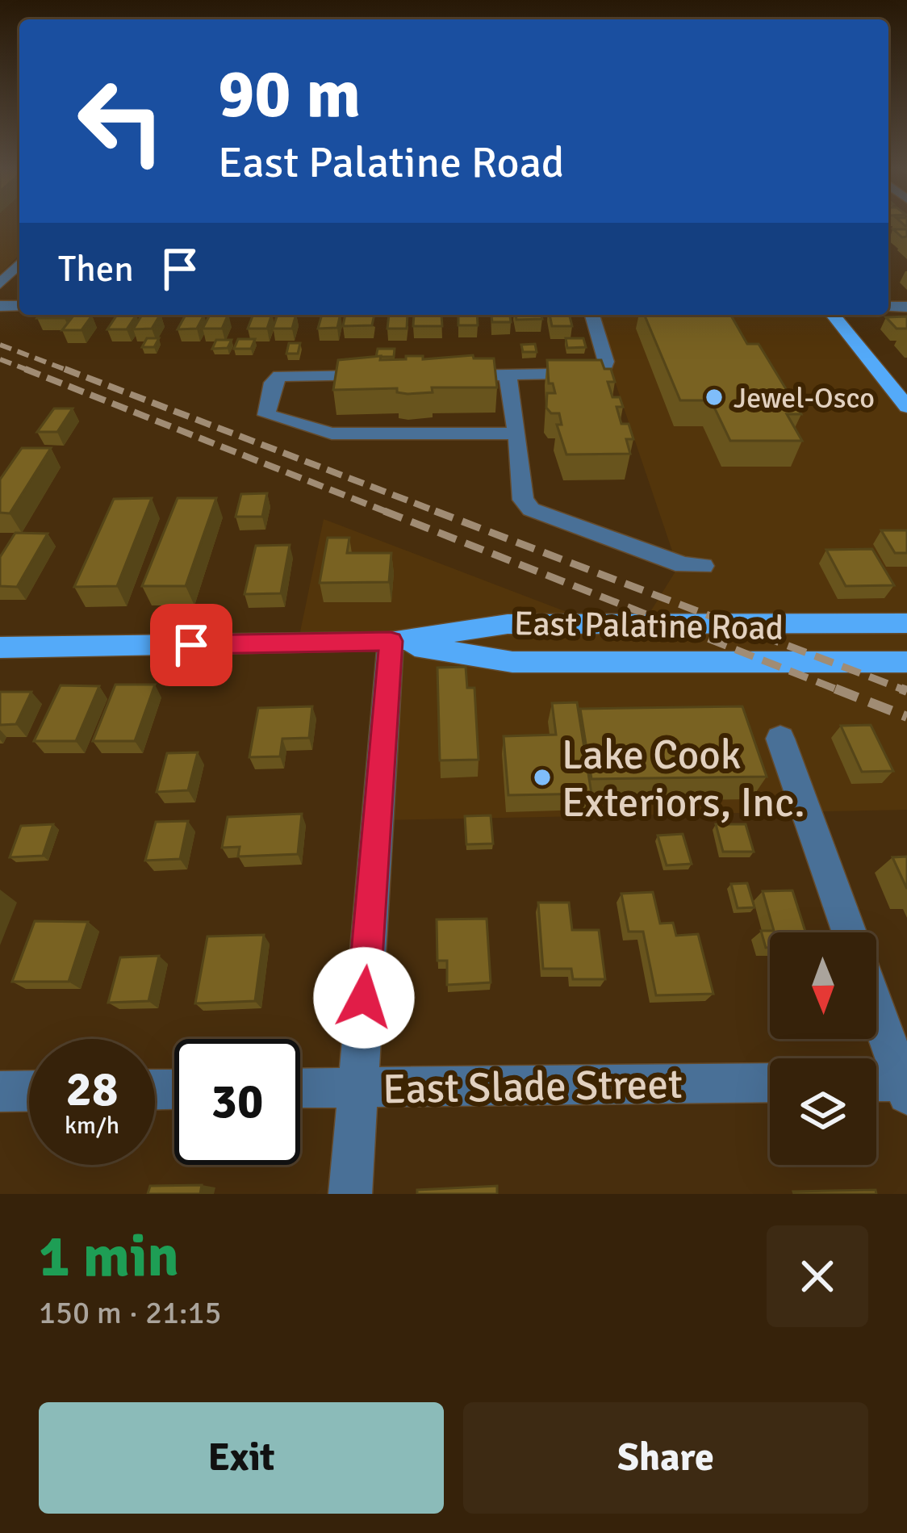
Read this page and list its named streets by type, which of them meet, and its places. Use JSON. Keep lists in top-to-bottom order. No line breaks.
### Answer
{"streets":{"main road":["East Palatine Road"],"street":["East Slade Street"]},"places":["Jewel-Osco","Lake Cook Exteriors, Inc."],"north":"bottom","page":{"turn":["90 m","East Palatine Road"],"then":"Then","speed":"28 km/h","limit":"30","heading":["1 min","150 m · 21:15"],"buttons":["Exit","Share"]}}
